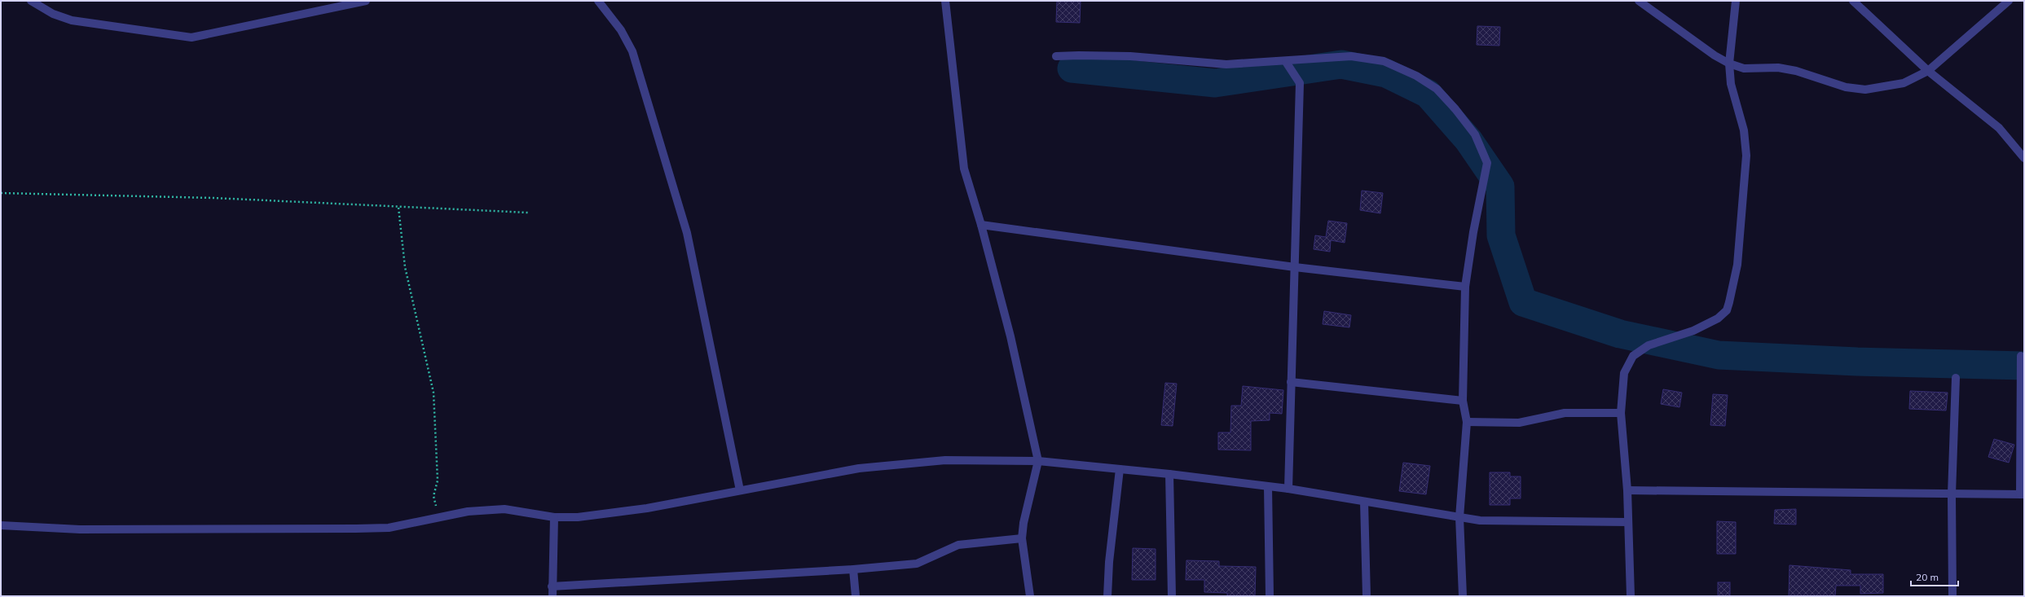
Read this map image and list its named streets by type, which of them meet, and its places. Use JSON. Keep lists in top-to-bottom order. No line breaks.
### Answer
{"scale_bar":"20 m"}
